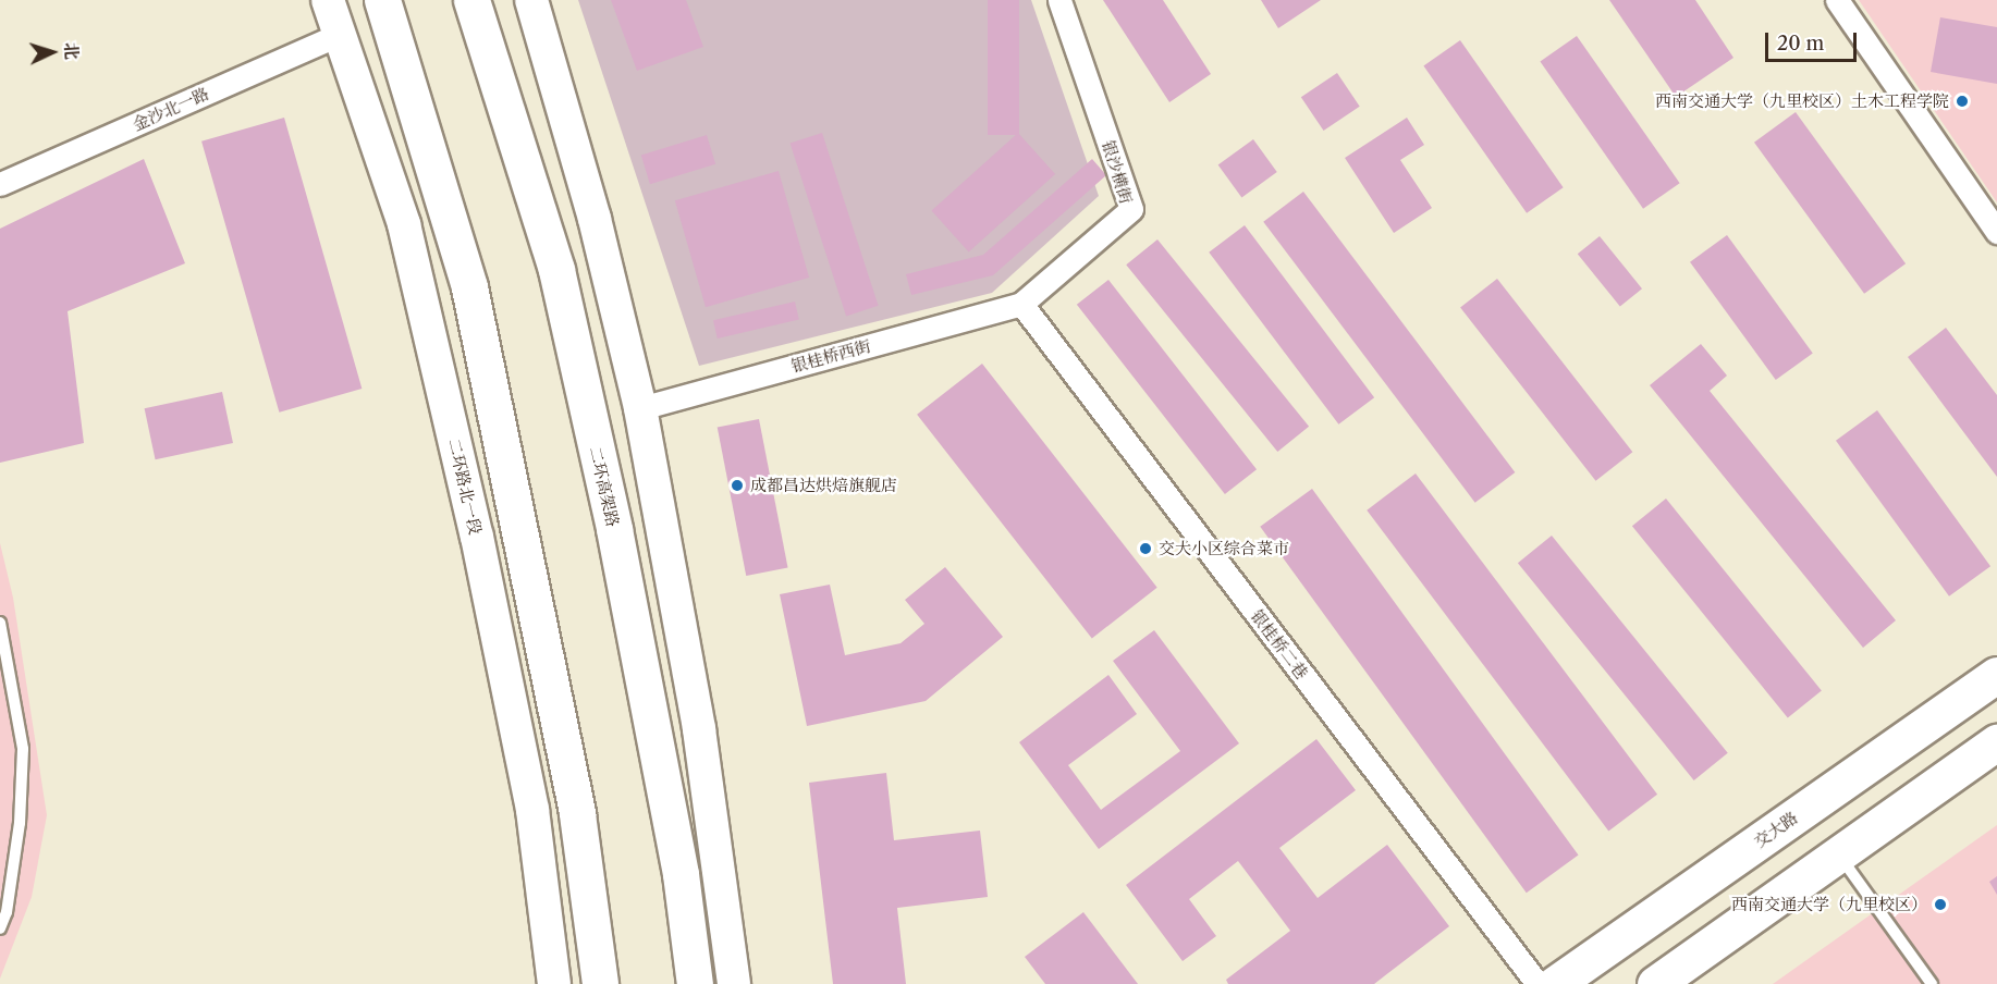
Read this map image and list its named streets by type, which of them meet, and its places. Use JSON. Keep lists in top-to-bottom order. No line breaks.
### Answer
{"streets":{"main road":["二环路北一段","二环高架路","交大路"],"street":["金沙北一路","银沙横街","银桂桥西街","银桂桥二巷"]},"crossings":[["金沙北一路","二环路北一段"],["银沙横街","银桂桥西街"],["银沙横街","银桂桥二巷"],["银桂桥西街","银桂桥二巷"]],"places":["西南交通大学（九里校区）土木工程学院","成都昌达烘焙旗舰店","交大小区综合菜市","西南交通大学（九里校区）"],"scale_bar":"20 m","north":"right"}
